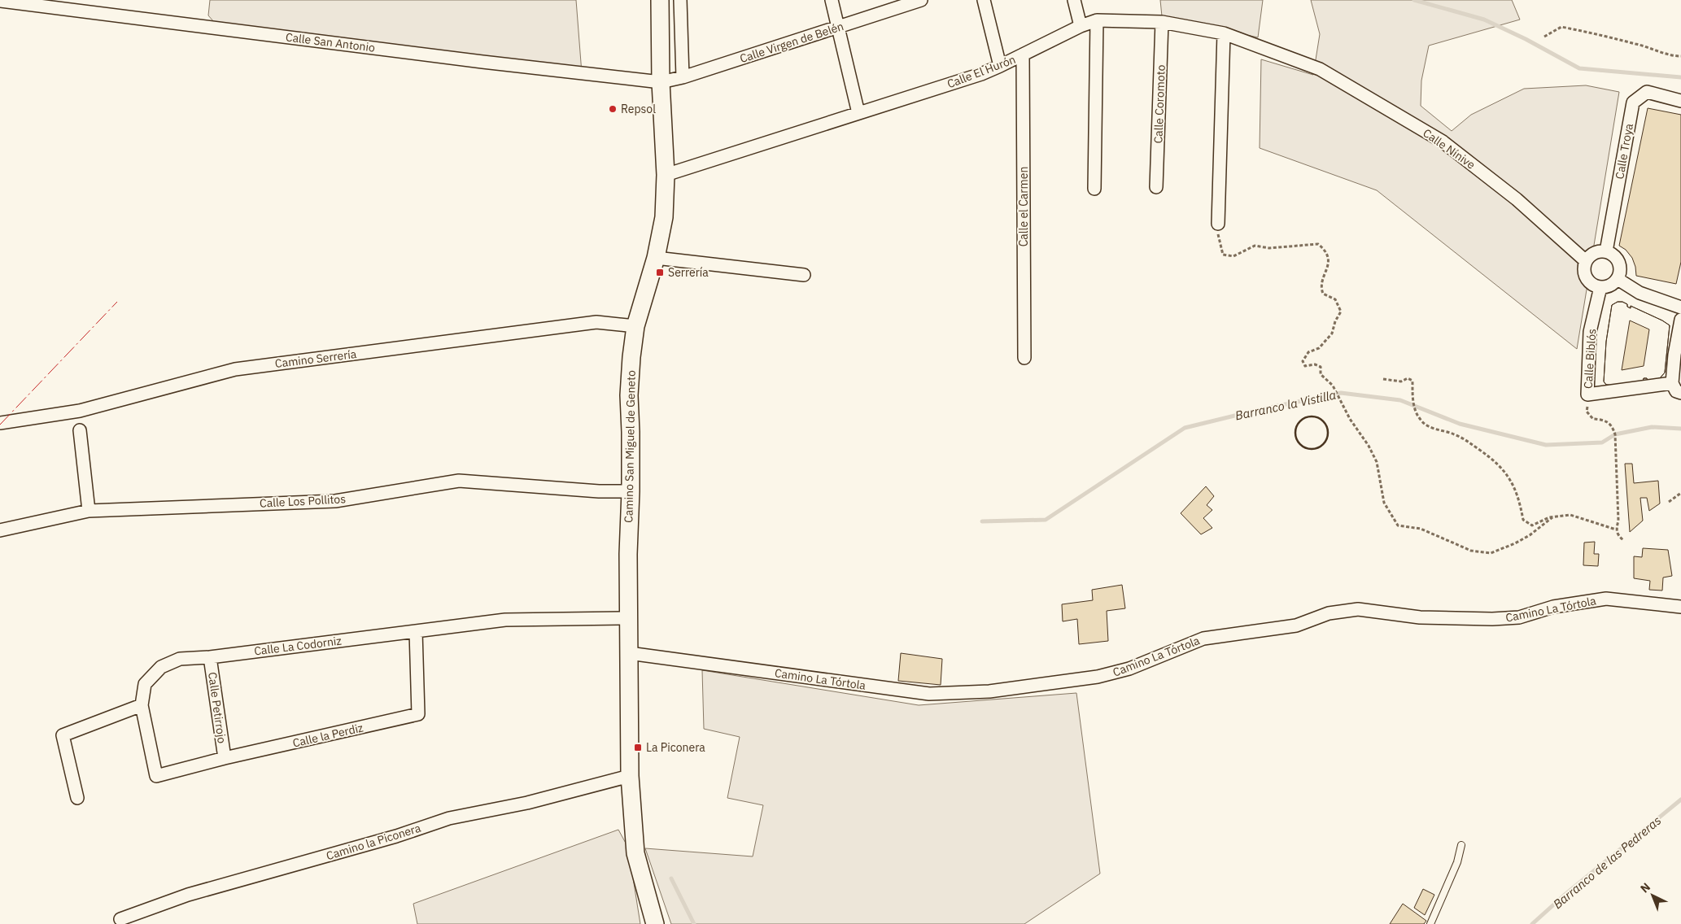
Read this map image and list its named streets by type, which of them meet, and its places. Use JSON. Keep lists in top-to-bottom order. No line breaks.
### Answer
{"streets":{"main road":["Camino San Miguel de Geneto"],"street":["Calle San Antonio","Calle Virgen de Belén","Calle El Hurón","Calle Coromoto","Calle Nínive","Calle Troya","Calle el Carmen","Camino Serrería","Calle Biblós","Calle Los Pollitos","Camino La Tórtola","Calle La Codorniz","Calle Petirrojo","Calle la Perdiz","Camino la Piconera"]},"crossings":[["Calle San Antonio","Calle Virgen de Belén"],["Calle San Antonio","Camino San Miguel de Geneto"],["Calle Virgen de Belén","Camino San Miguel de Geneto"],["Calle El Hurón","Calle Coromoto"],["Calle El Hurón","Calle Nínive"],["Calle El Hurón","Calle el Carmen"],["Calle El Hurón","Camino San Miguel de Geneto"],["Calle Nínive","Calle Troya"],["Calle Nínive","Calle Biblós"],["Calle Troya","Calle Biblós"],["Camino Serrería","Camino San Miguel de Geneto"],["Camino San Miguel de Geneto","Calle Los Pollitos"],["Camino San Miguel de Geneto","Camino La Tórtola"],["Camino San Miguel de Geneto","Calle La Codorniz"],["Camino San Miguel de Geneto","Camino la Piconera"],["Calle La Codorniz","Calle Petirrojo"],["Calle La Codorniz","Calle la Perdiz"],["Calle Petirrojo","Calle la Perdiz"]],"water":["Barranco la Vistilla","Barranco de las Pedreras"],"places":{"other":["Repsol"],"transit":["Serrería","La Piconera"]},"north":"top left"}
